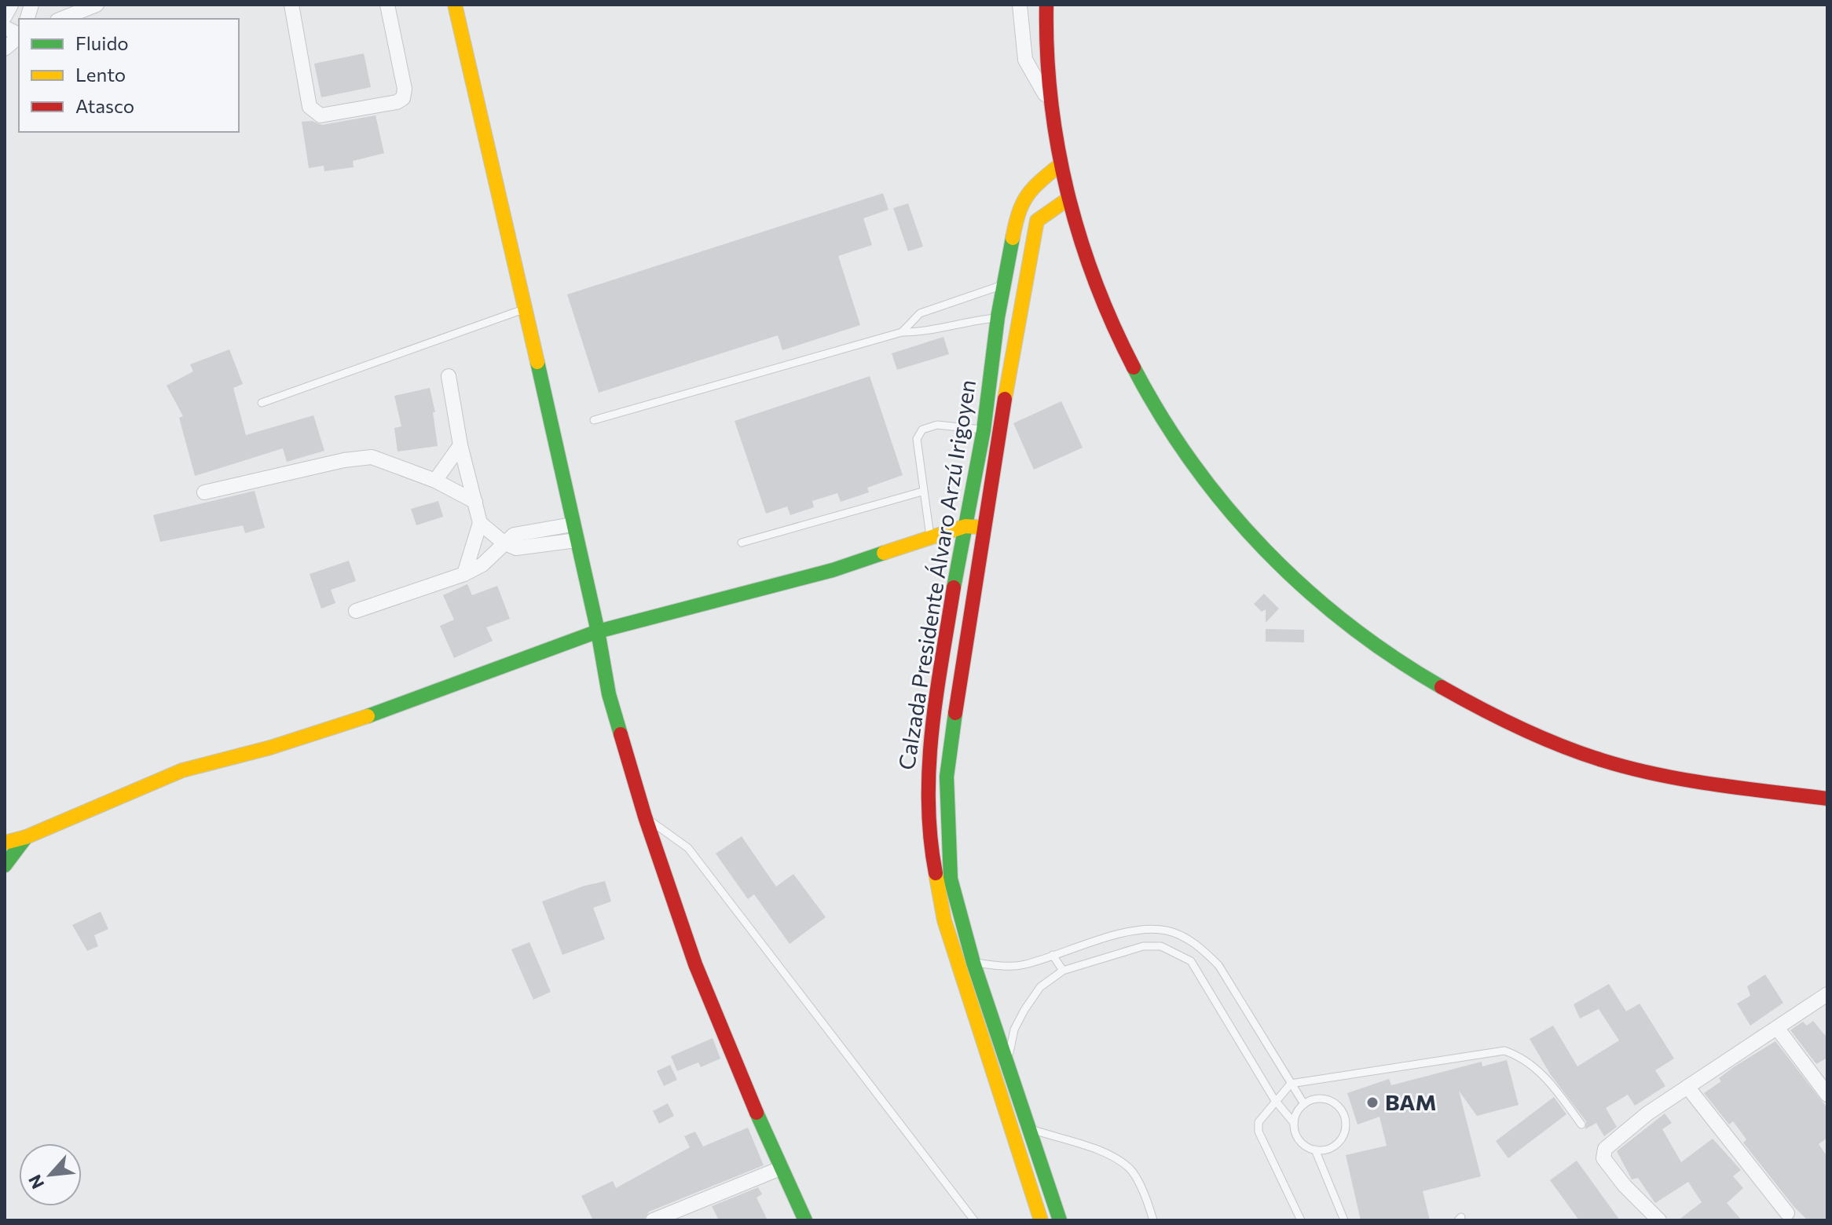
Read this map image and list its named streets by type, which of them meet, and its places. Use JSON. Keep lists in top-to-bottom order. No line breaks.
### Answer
{"streets":{"main road":["Calzada Presidente Álvaro Arzú Irigoyen"]},"places":["BAM"],"legend":["Fluido","Lento","Atasco"],"north":"bottom left"}
